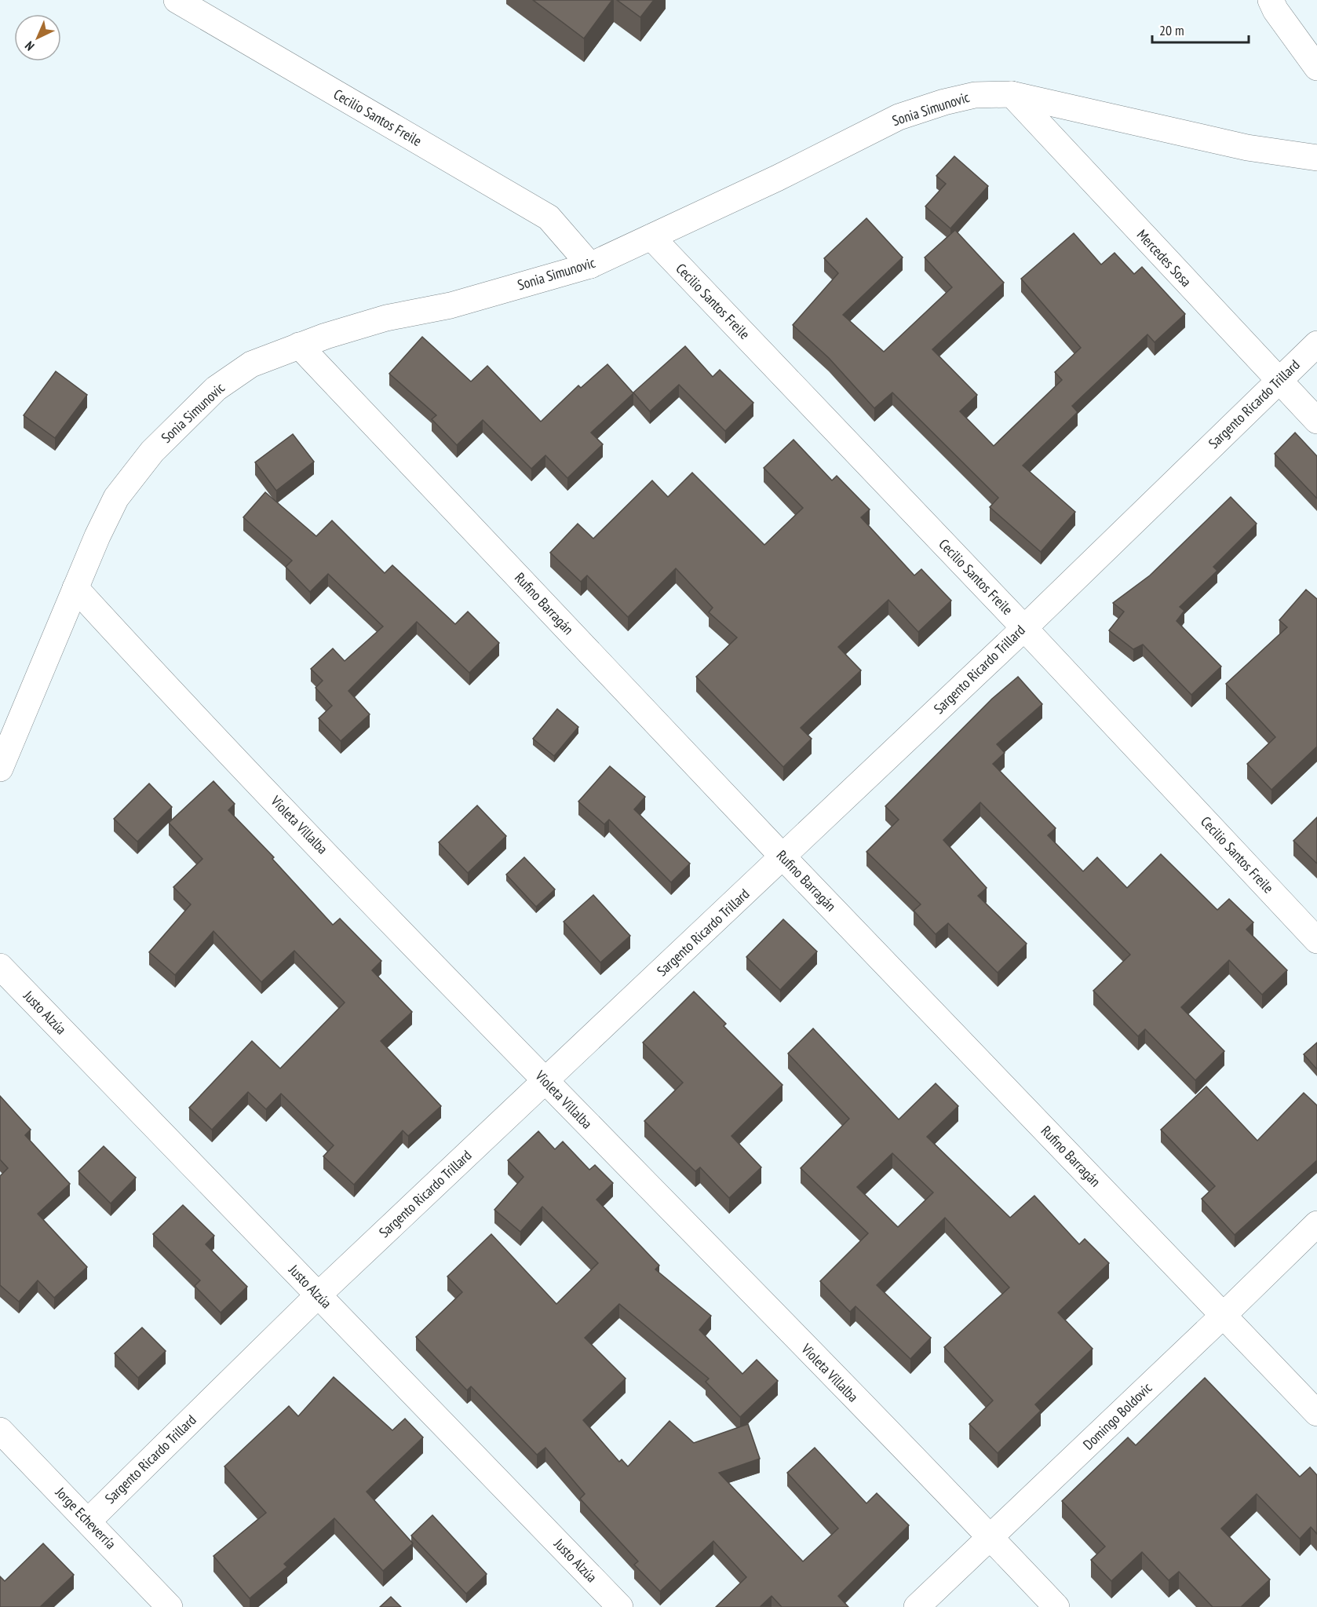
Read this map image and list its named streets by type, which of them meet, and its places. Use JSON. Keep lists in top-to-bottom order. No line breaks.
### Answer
{"streets":{"street":["Sonia Simunovic","Cecilio Santos Freile","Mercedes Sosa","Sargento Ricardo Trillard","Rufino Barragán","Violeta Villalba","Justo Alzúa","Domingo Boldovic","Jorge Echeverría"]},"crossings":[["Sonia Simunovic","Cecilio Santos Freile"],["Sonia Simunovic","Mercedes Sosa"],["Sonia Simunovic","Rufino Barragán"],["Sonia Simunovic","Violeta Villalba"],["Cecilio Santos Freile","Sargento Ricardo Trillard"],["Mercedes Sosa","Sargento Ricardo Trillard"],["Sargento Ricardo Trillard","Rufino Barragán"],["Sargento Ricardo Trillard","Violeta Villalba"],["Sargento Ricardo Trillard","Justo Alzúa"],["Sargento Ricardo Trillard","Jorge Echeverría"],["Rufino Barragán","Domingo Boldovic"],["Violeta Villalba","Domingo Boldovic"]],"scale_bar":"20 m","north":"bottom left"}
